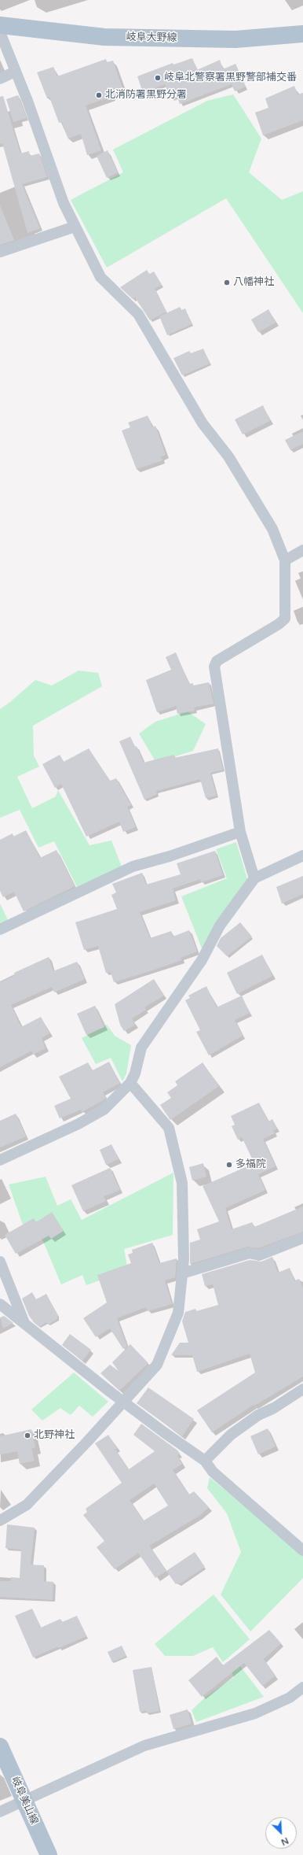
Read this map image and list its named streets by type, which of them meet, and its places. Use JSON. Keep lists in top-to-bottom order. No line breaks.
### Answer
{"streets":{"main road":["岐阜大野線","岐阜美山線"]},"places":["岐阜北警察署黒野警部補交番","北消防署黒野分署","八幡神社","多福院","北野神社"],"north":"bottom right"}
